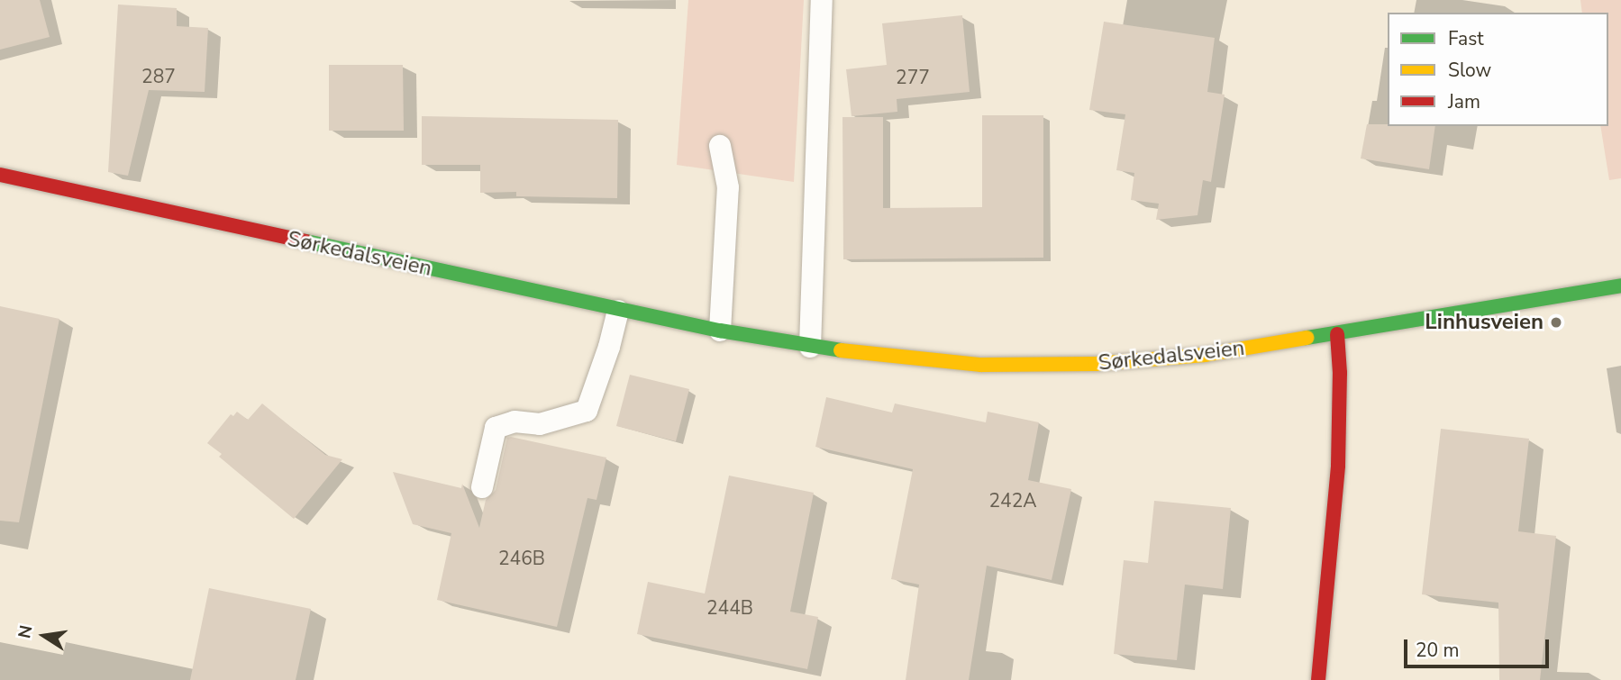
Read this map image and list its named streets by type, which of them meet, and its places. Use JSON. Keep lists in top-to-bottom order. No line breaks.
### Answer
{"streets":{"main road":["Sørkedalsveien"]},"places":["Linhusveien"],"house_numbers":["287","277","242A","246B","244B"],"legend":["Fast","Slow","Jam"],"scale_bar":"20 m","north":"left"}
